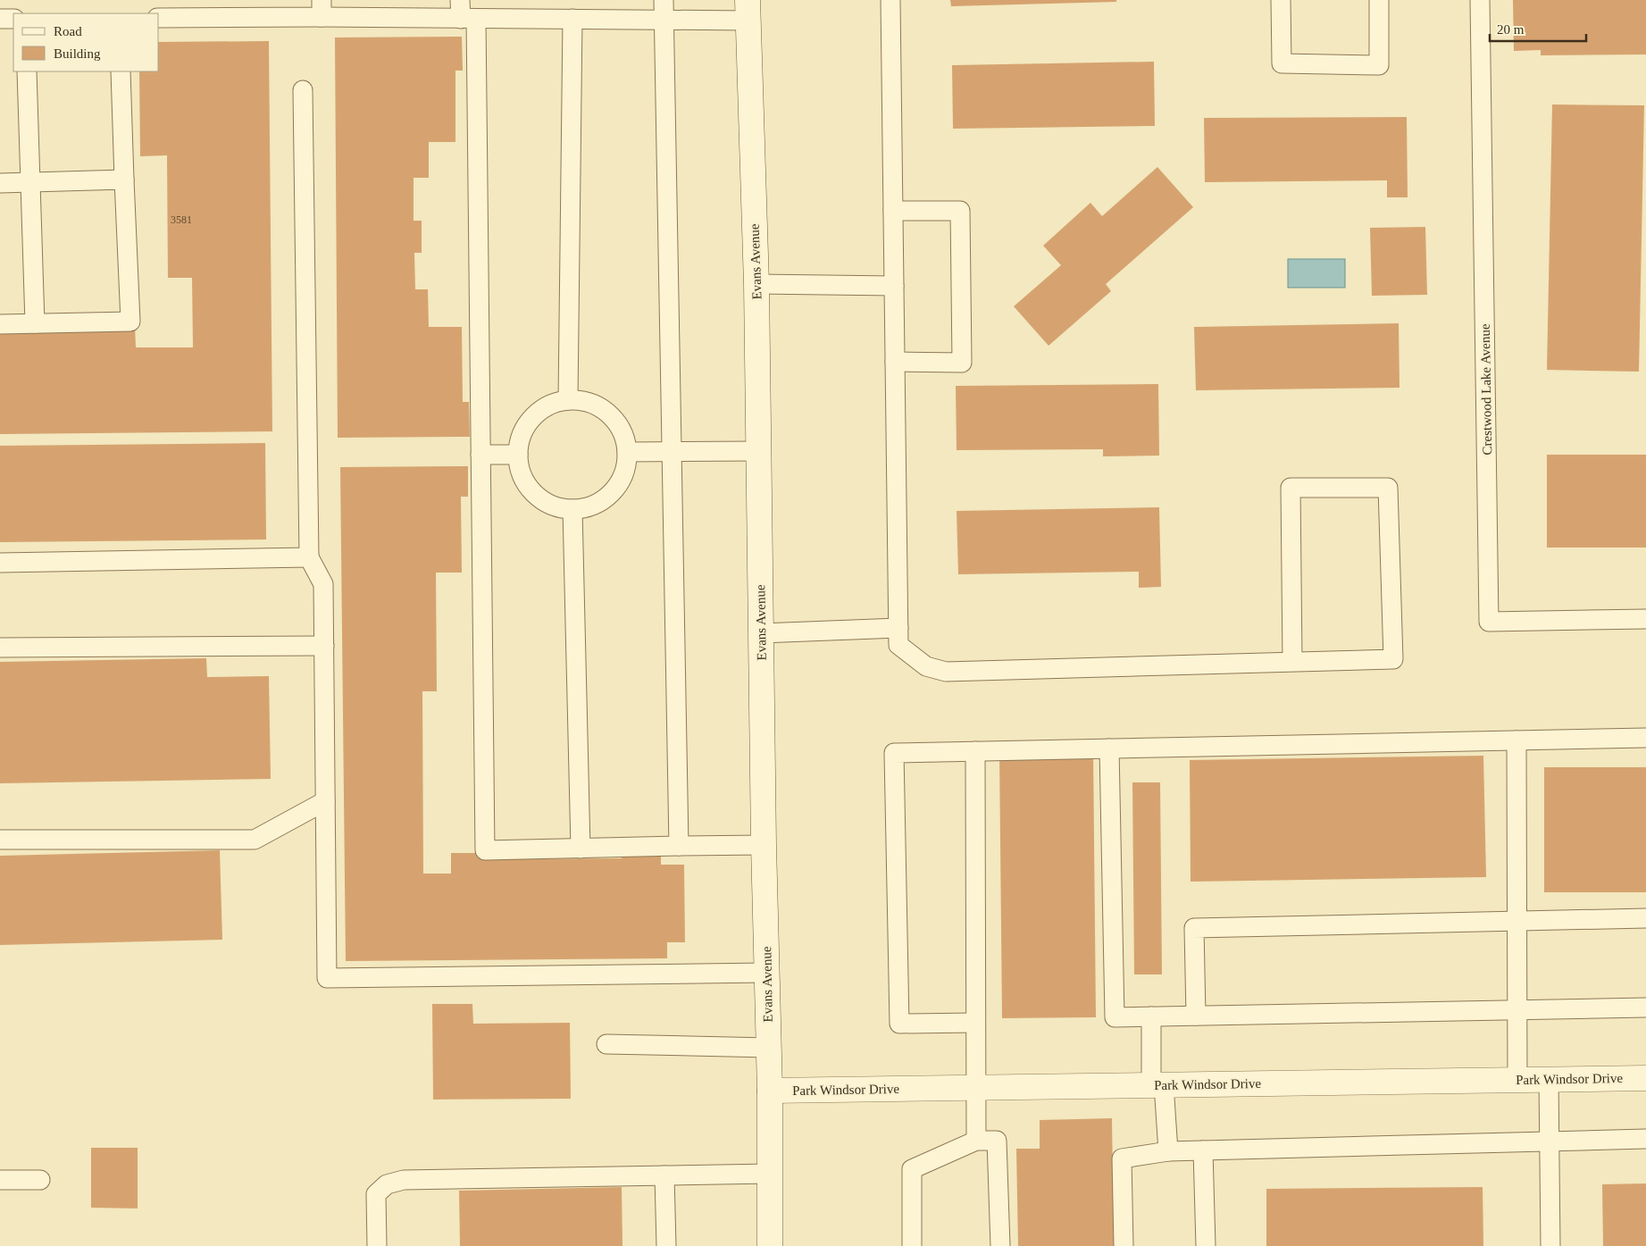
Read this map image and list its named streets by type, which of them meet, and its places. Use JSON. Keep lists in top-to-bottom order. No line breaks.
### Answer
{"streets":{"street":["Evans Avenue","Park Windsor Drive"],"lane":["Crestwood Lake Avenue"]},"crossings":[["Evans Avenue","Park Windsor Drive"]],"house_numbers":["3581"],"legend":["Road","Building"],"scale_bar":"20 m"}
